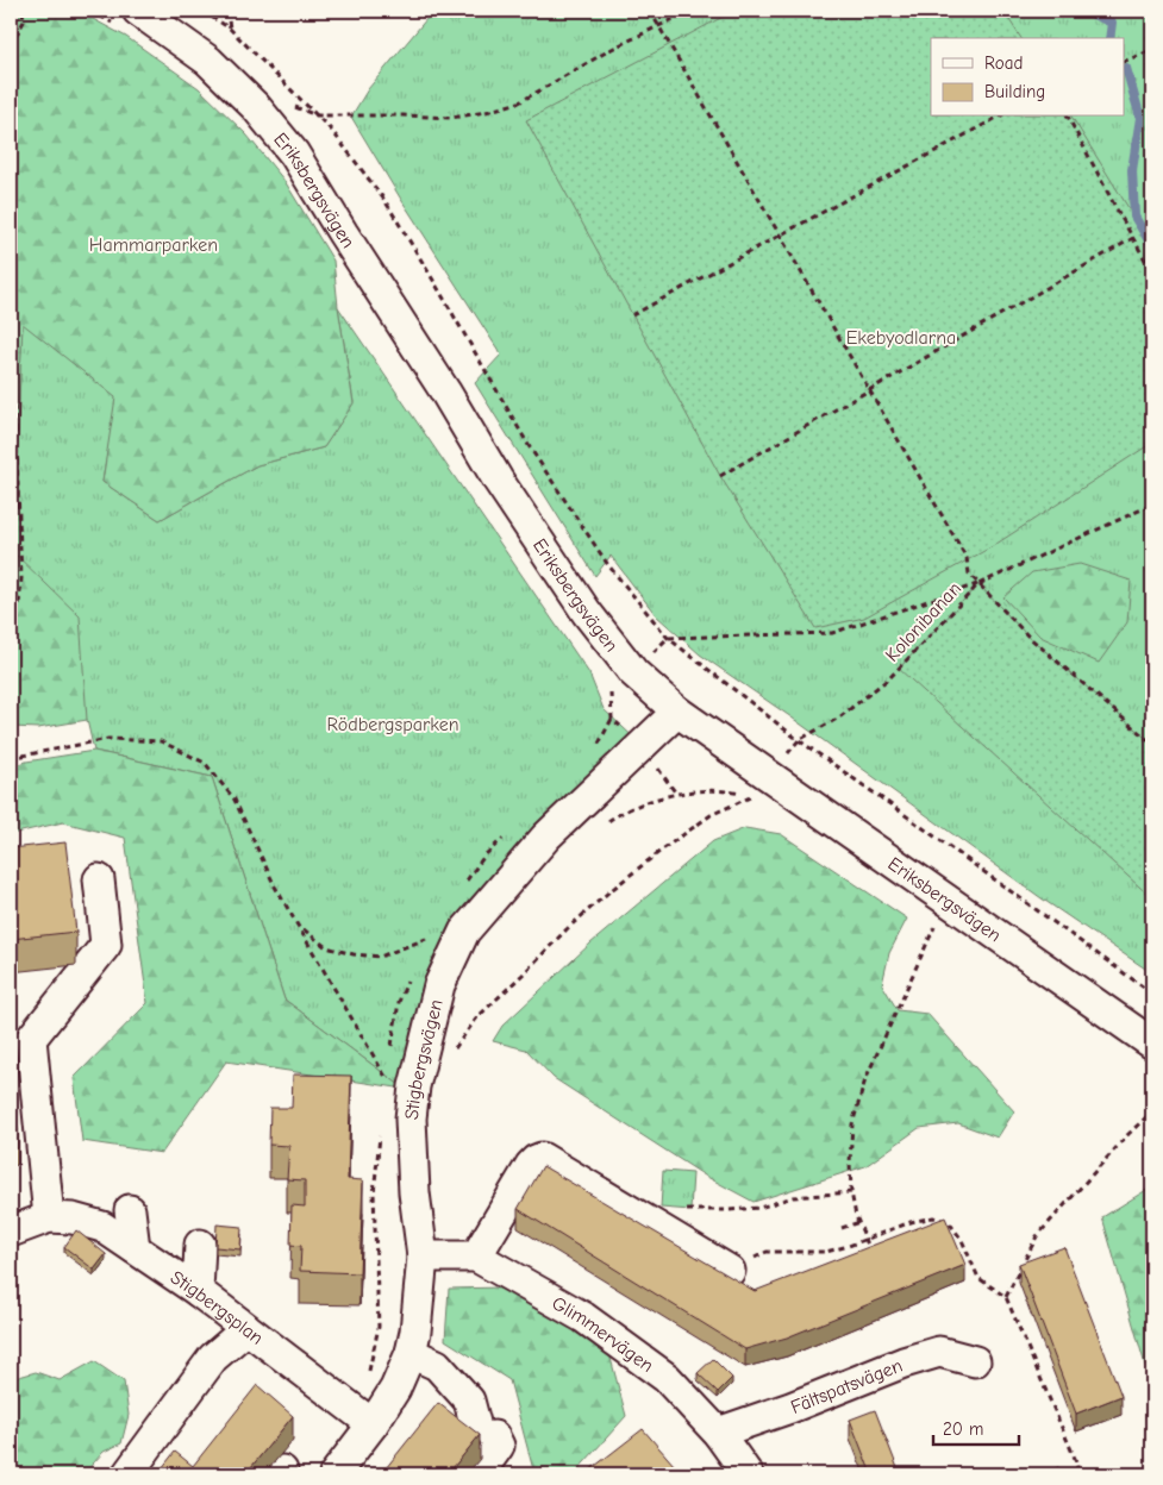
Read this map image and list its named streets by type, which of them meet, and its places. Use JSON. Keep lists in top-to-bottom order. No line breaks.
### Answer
{"streets":{"street":["Eriksbergsvägen","Stigbergsvägen","Stigbergsplan","Glimmervägen","Fältspatsvägen"],"path":["Kolonibanan"]},"crossings":[["Eriksbergsvägen","Kolonibanan"],["Eriksbergsvägen","Stigbergsvägen"],["Stigbergsvägen","Stigbergsplan"],["Stigbergsvägen","Glimmervägen"],["Glimmervägen","Fältspatsvägen"]],"parks":["Hammarparken","Ekebyodlarna","Rödbergsparken"],"legend":["Road","Building"],"scale_bar":"20 m"}
